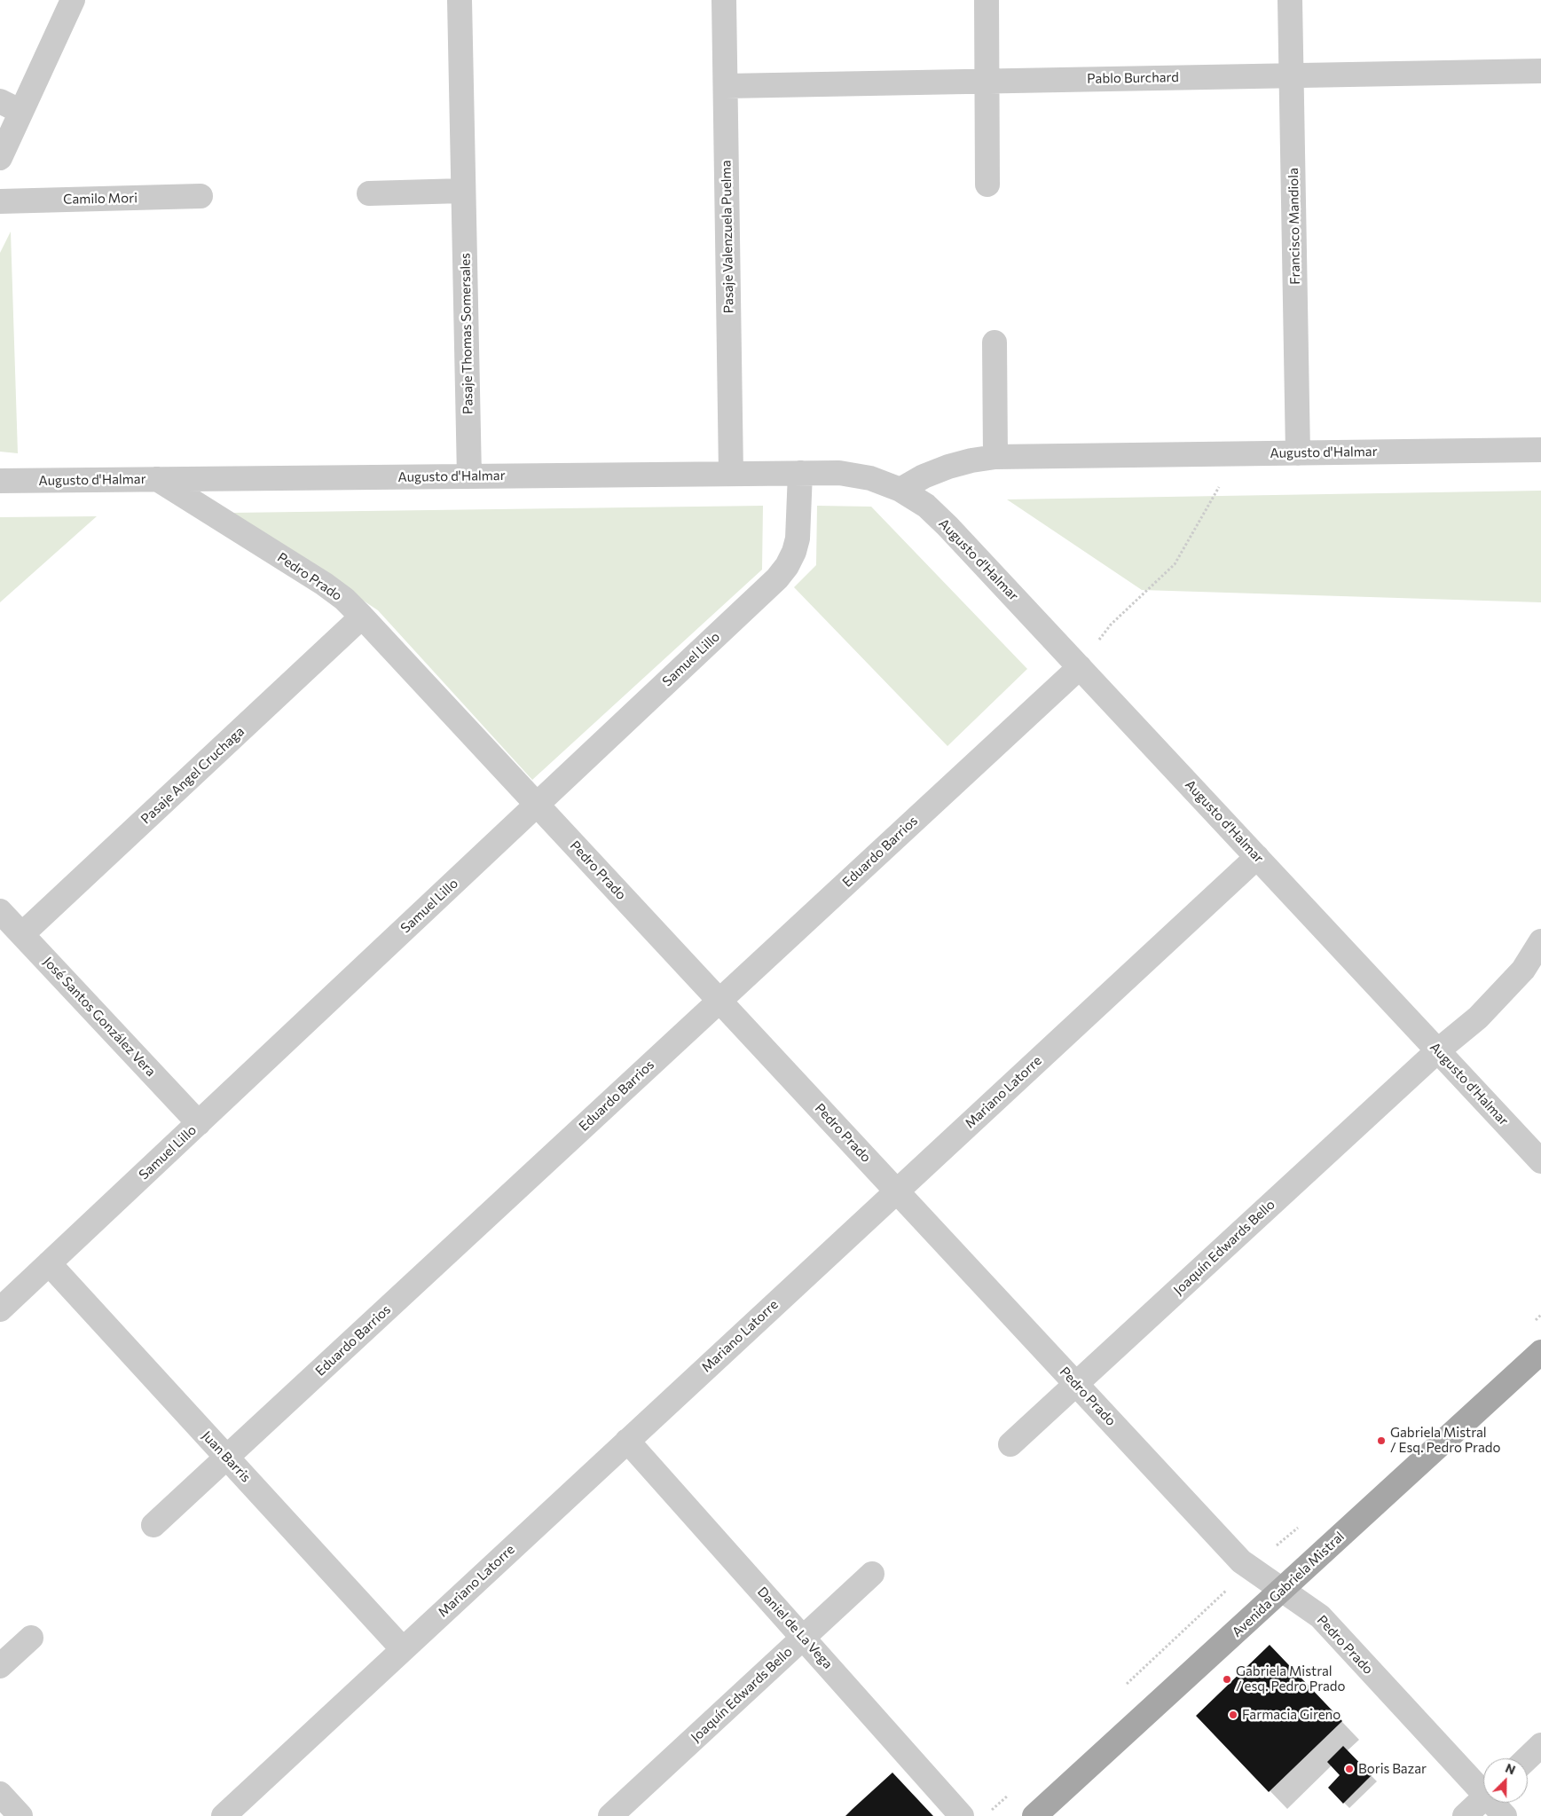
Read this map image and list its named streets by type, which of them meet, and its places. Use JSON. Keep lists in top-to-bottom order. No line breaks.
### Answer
{"streets":{"main road":["Avenida Gabriela Mistral"],"street":["Pablo Burchard","Camilo Mori","Francisco Mandiola","Pasaje Valenzuela Puelma","Pasaje Thomas Somersales","Augusto d'Halmar","Pedro Prado","Samuel Lillo","Pasaje Angel Cruchaga","Eduardo Barrios","José Santos González Vera","Mariano Latorre","Joaquín Edwards Bello","Juan Barris","Daniel de La Vega"]},"crossings":[["Pablo Burchard","Francisco Mandiola"],["Pablo Burchard","Pasaje Valenzuela Puelma"],["Francisco Mandiola","Augusto d'Halmar"],["Pasaje Valenzuela Puelma","Augusto d'Halmar"],["Pasaje Thomas Somersales","Augusto d'Halmar"],["Augusto d'Halmar","Pedro Prado"],["Augusto d'Halmar","Samuel Lillo"],["Augusto d'Halmar","Eduardo Barrios"],["Augusto d'Halmar","Mariano Latorre"],["Augusto d'Halmar","Joaquín Edwards Bello"],["Pedro Prado","Samuel Lillo"],["Pedro Prado","Pasaje Angel Cruchaga"],["Pedro Prado","Eduardo Barrios"],["Pedro Prado","Mariano Latorre"],["Pedro Prado","Joaquín Edwards Bello"],["Pedro Prado","Avenida Gabriela Mistral"],["Samuel Lillo","José Santos González Vera"],["Samuel Lillo","Juan Barris"],["Pasaje Angel Cruchaga","José Santos González Vera"],["Eduardo Barrios","Juan Barris"],["Mariano Latorre","Juan Barris"],["Mariano Latorre","Daniel de La Vega"],["Joaquín Edwards Bello","Daniel de La Vega"]],"places":["Gabriela Mistral / Esq. Pedro Prado","Gabriela Mistral / esq. Pedro Prado","Farmacia Gireno","Boris Bazar"],"north":"top right"}
